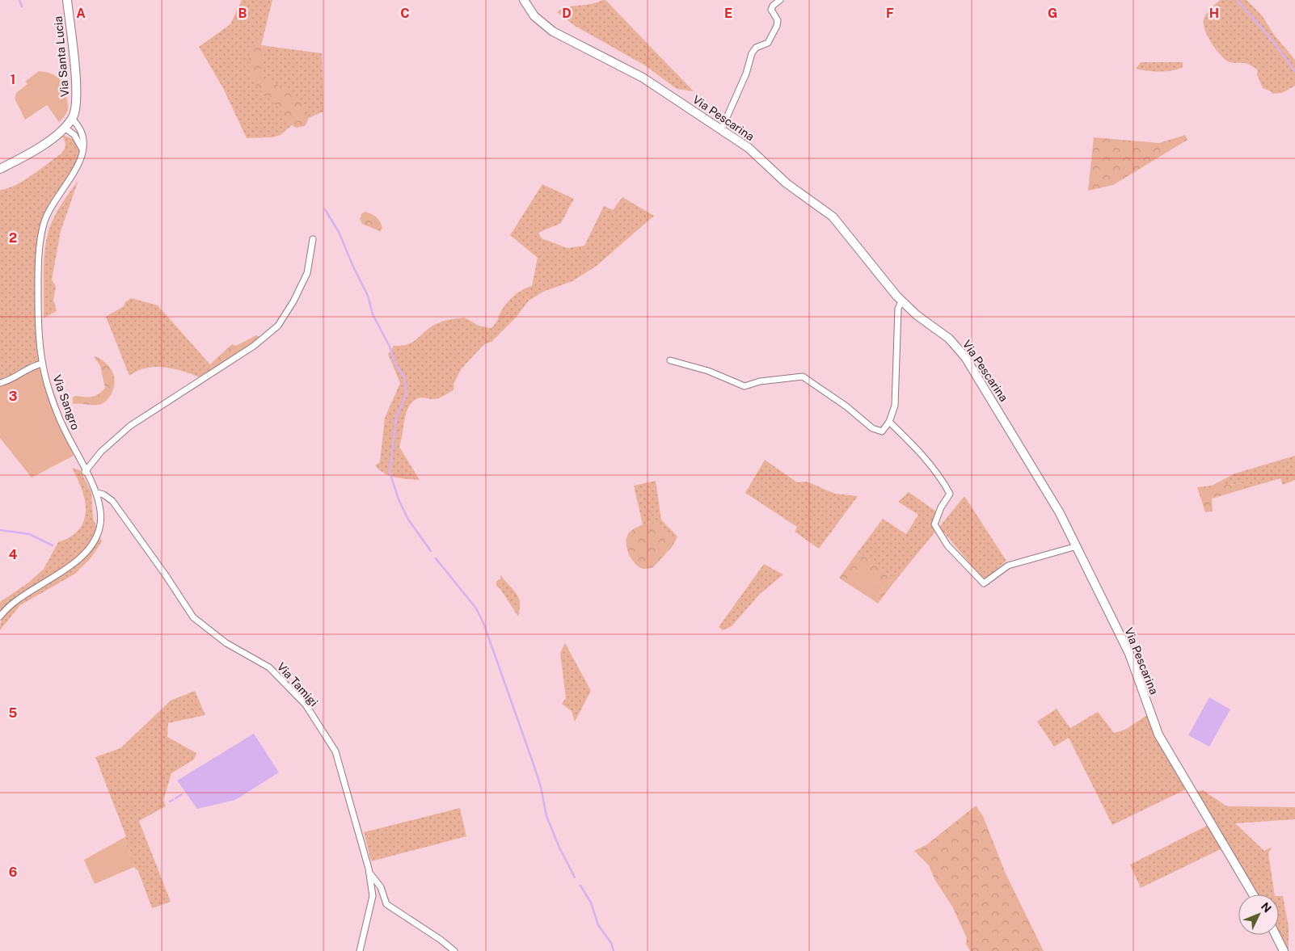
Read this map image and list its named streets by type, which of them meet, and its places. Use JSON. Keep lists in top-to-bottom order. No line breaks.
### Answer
{"streets":{"street":["Via Santa Lucia","Via Pescarina","Via Sangro","Via Tamigi"]},"crossings":[["Via Sangro","Via Tamigi"]],"north":"top right","grid":{"columns":["A","B","C","D","E","F","G","H"],"rows":["1","2","3","4","5","6"]}}
